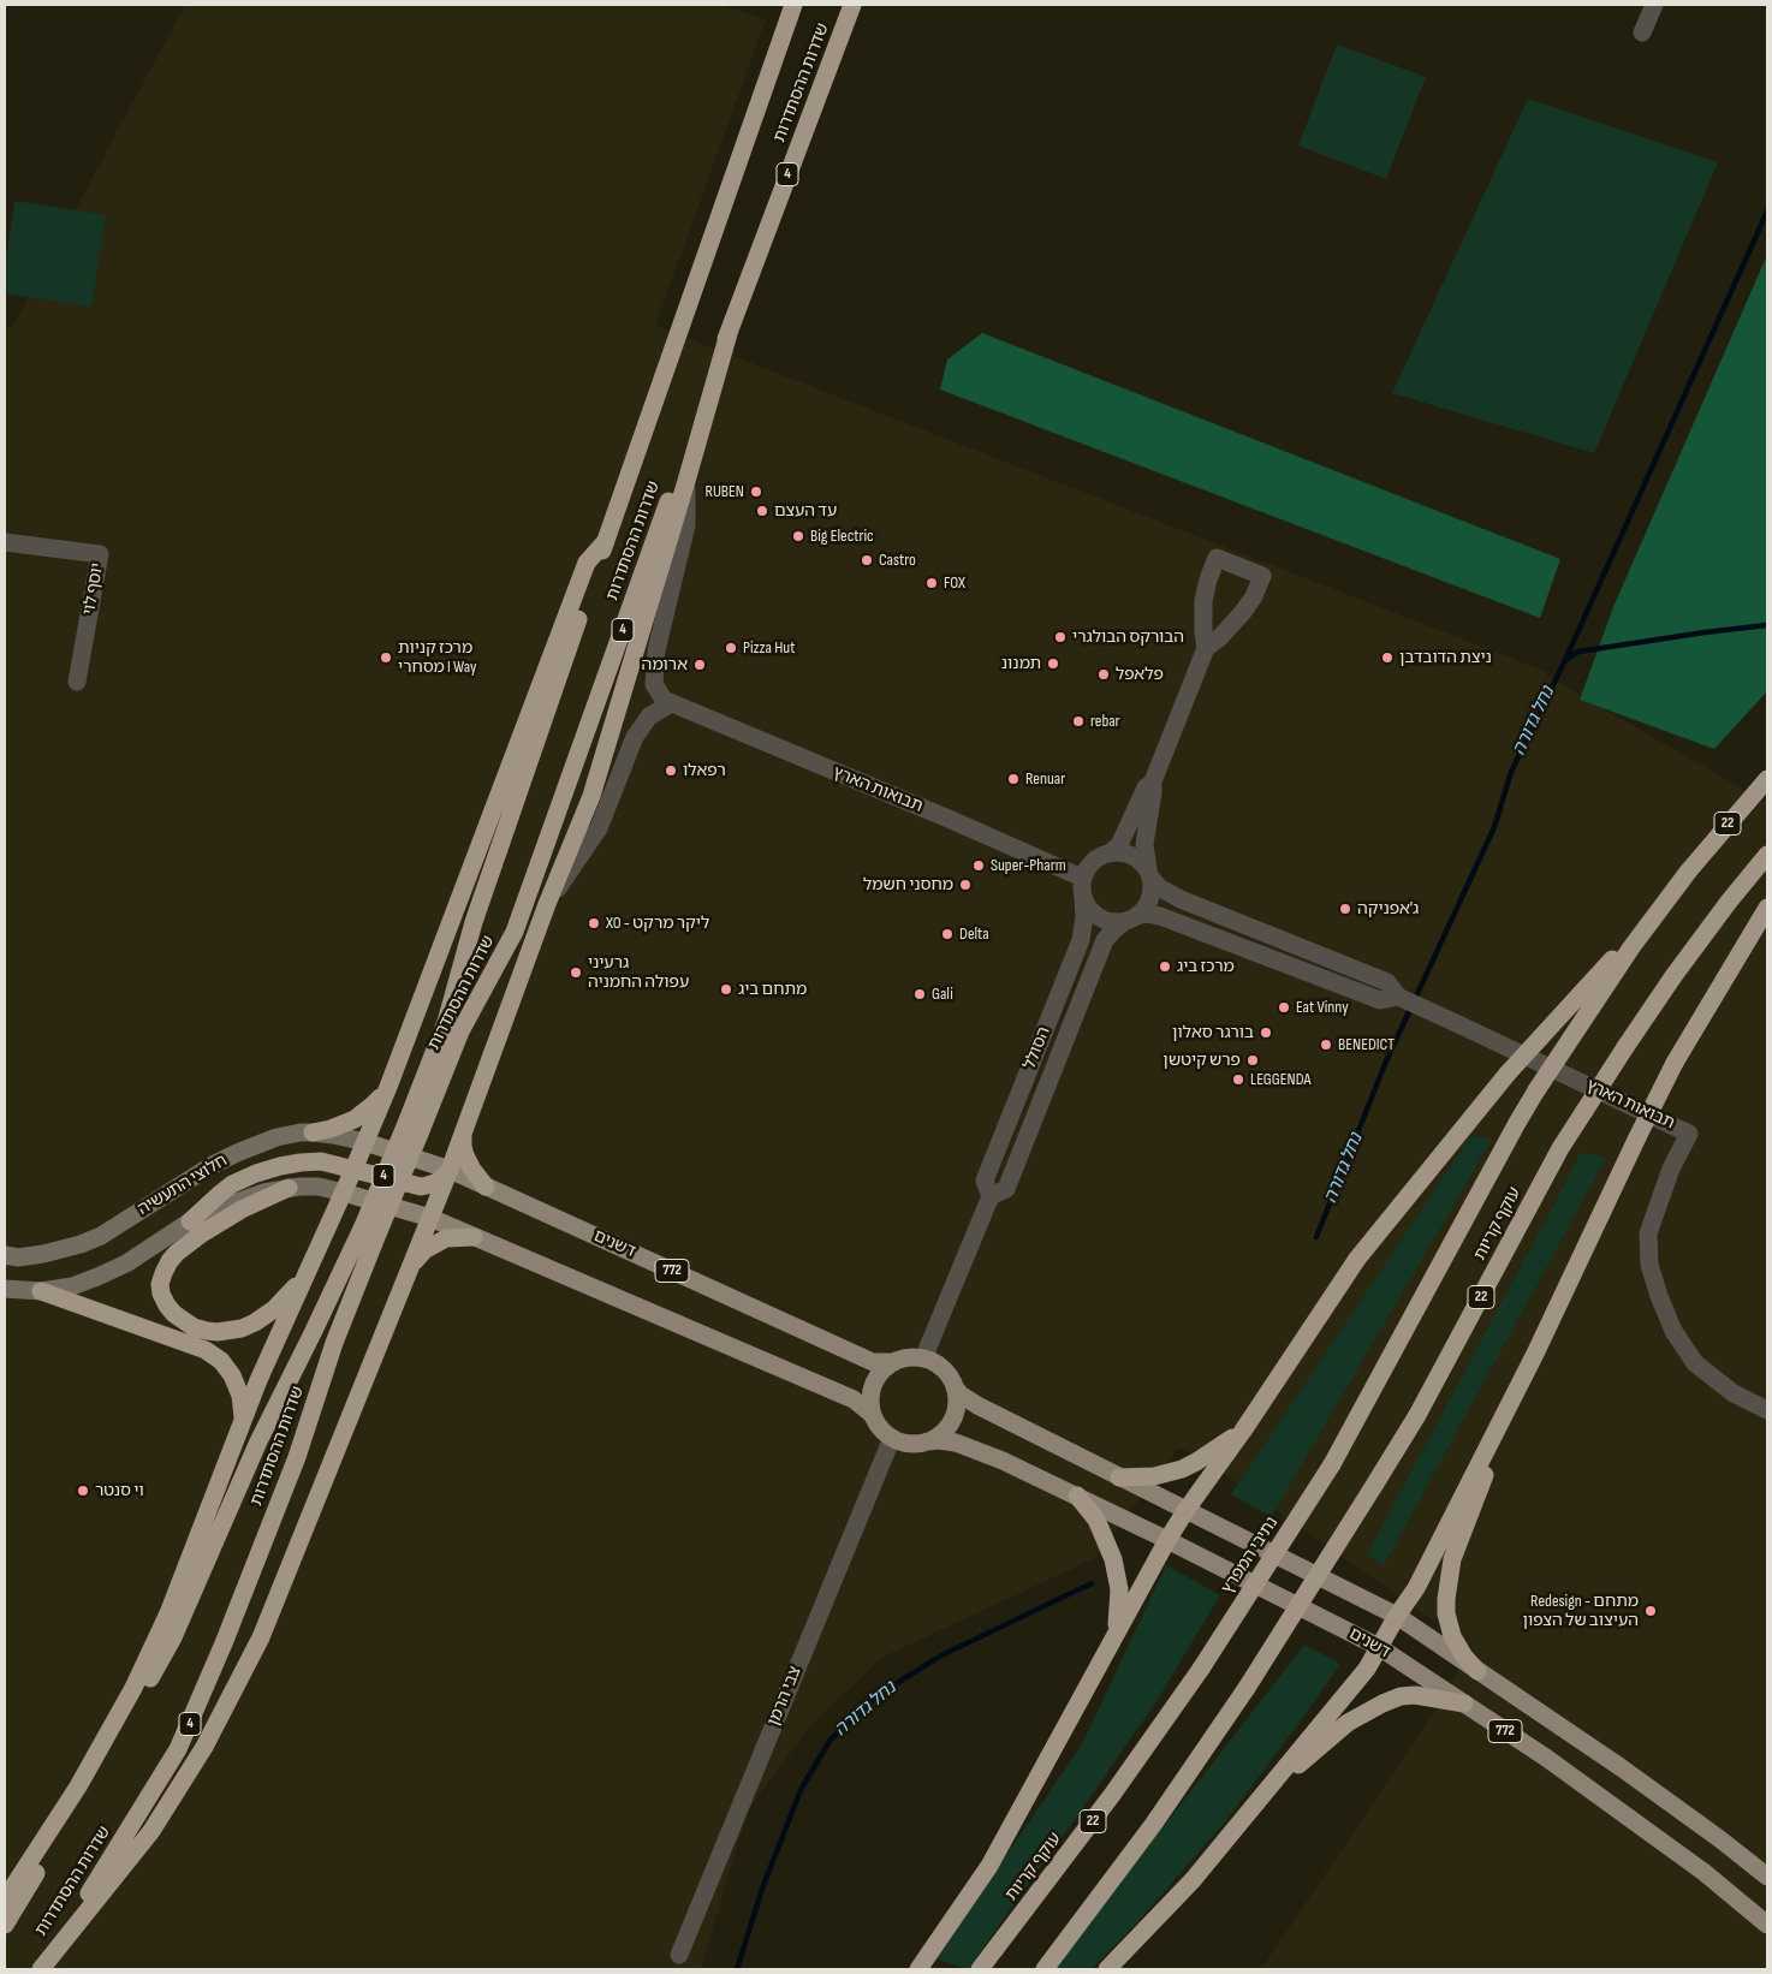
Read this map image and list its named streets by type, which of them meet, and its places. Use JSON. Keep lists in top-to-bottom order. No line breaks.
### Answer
{"streets":{"highway":["שדרות ההסתדרות","4","22","עוקף קריות","נתיבי המפרץ"],"main road":["דשנים","772"],"street":["יוסף לוי","תבואות הארץ","הסולל","חלוצי התעשיה","צבי הרמן"]},"crossings":[["תבואות הארץ","הסולל"],["22","עוקף קריות"],["הסולל","דשנים"],["הסולל","772"],["הסולל","צבי הרמן"],["חלוצי התעשיה","דשנים"],["עוקף קריות","נתיבי המפרץ"],["דשנים","772"],["דשנים","צבי הרמן"],["772","צבי הרמן"]],"water":["נחל גדורה"],"places":["RUBEN","עד העצם","Big Electric","Castro","FOX","הבורקס הבולגרי","Pizza Hut","מרכז קניות מסחרי I Way","ניצת הדובדבן","תמנונ","ארומה","פלאפל","rebar","רפאלו","Renuar","Super-Pharm","מחסני חשמל","ג'אפניקה","XO - ליקר מרקט","Delta","מרכז ביג","גרעיני עפולה החמניה","מתחם ביג","Gali","Eat Vinny","בורגר סאלון","BENEDICT","פרש קיטשן","LEGGENDA","וי סנטר","Redesign - מתחם העיצוב של הצפון"]}
